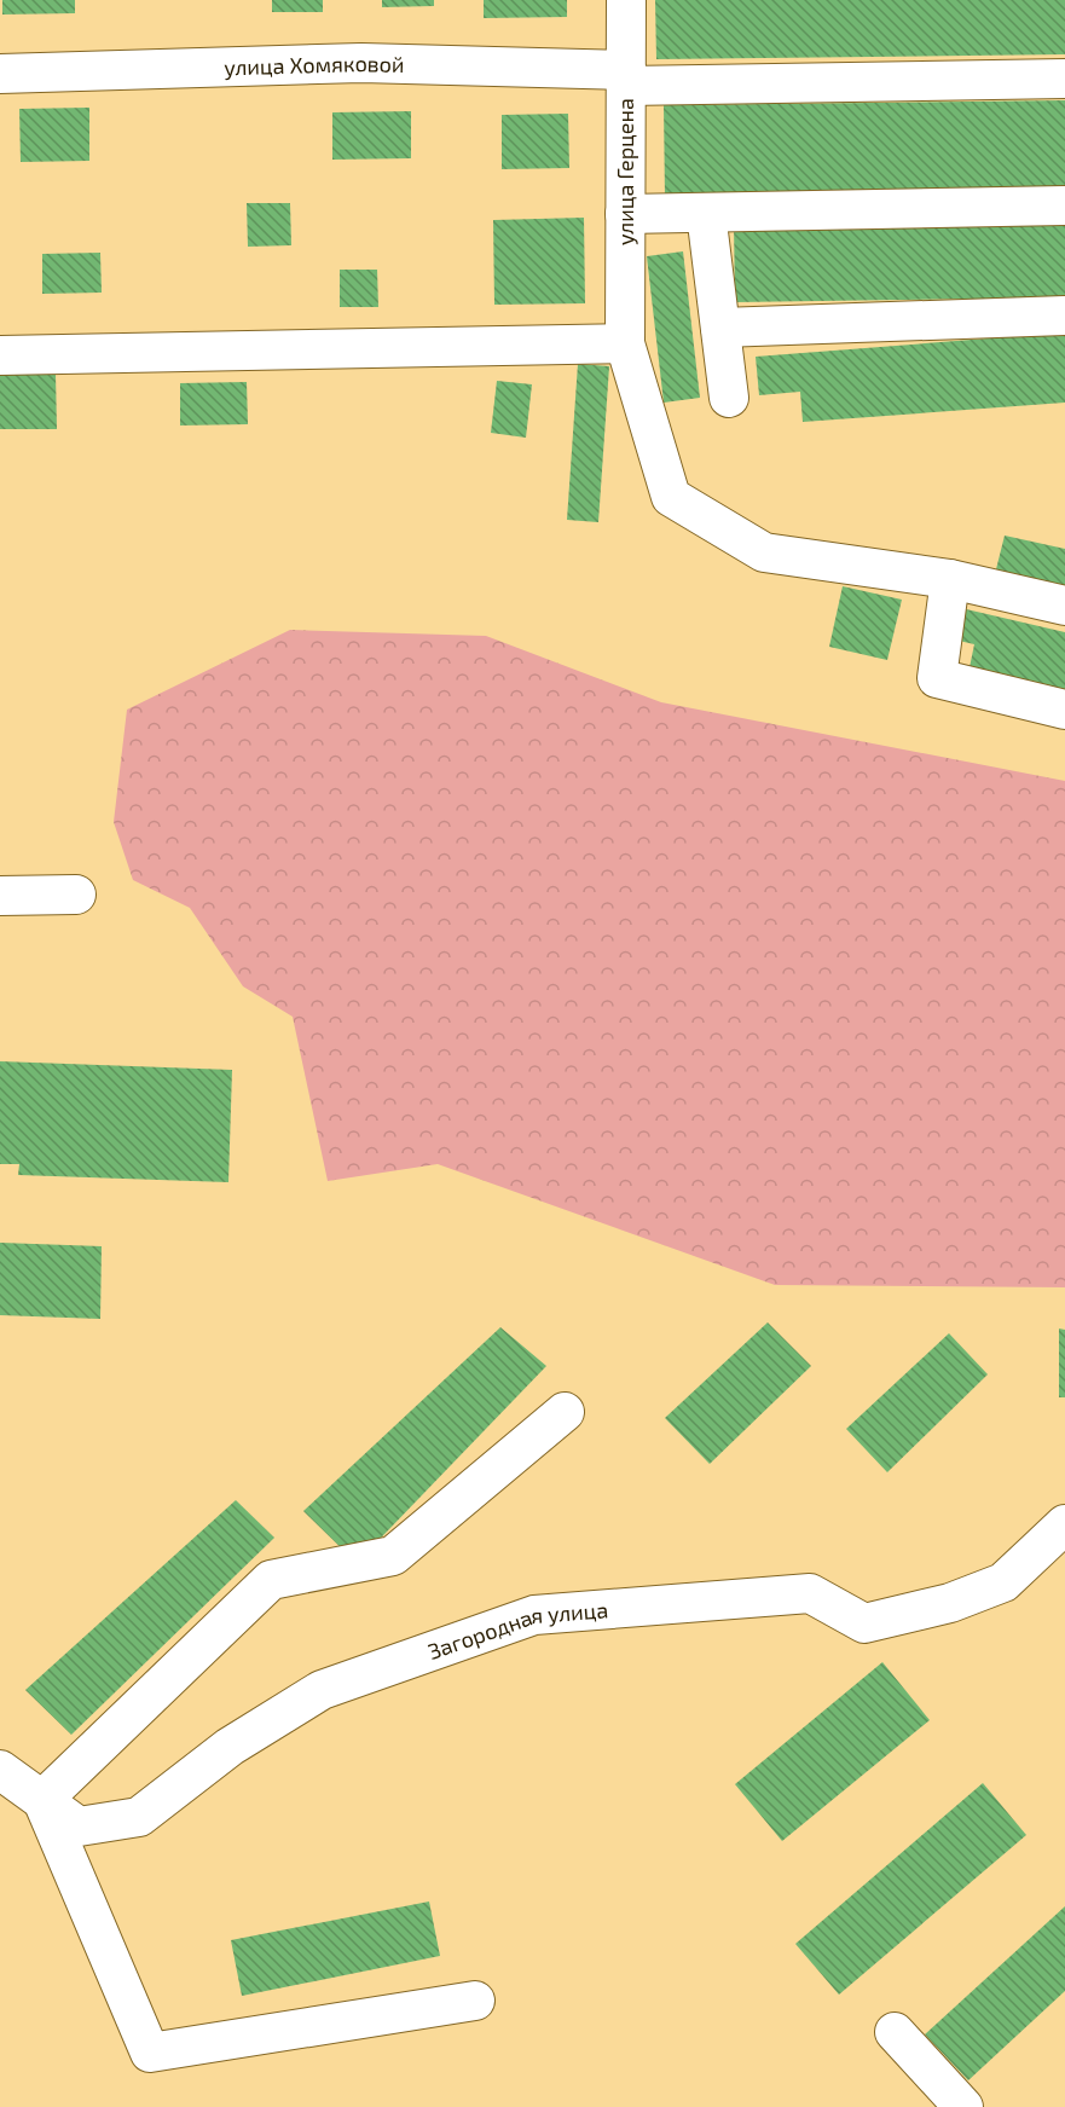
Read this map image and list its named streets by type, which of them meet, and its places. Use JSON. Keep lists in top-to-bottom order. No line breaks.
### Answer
{"streets":{"street":["улица Хомяковой","улица Герцена","Загородная улица"]},"crossings":[["улица Хомяковой","улица Герцена"]]}
